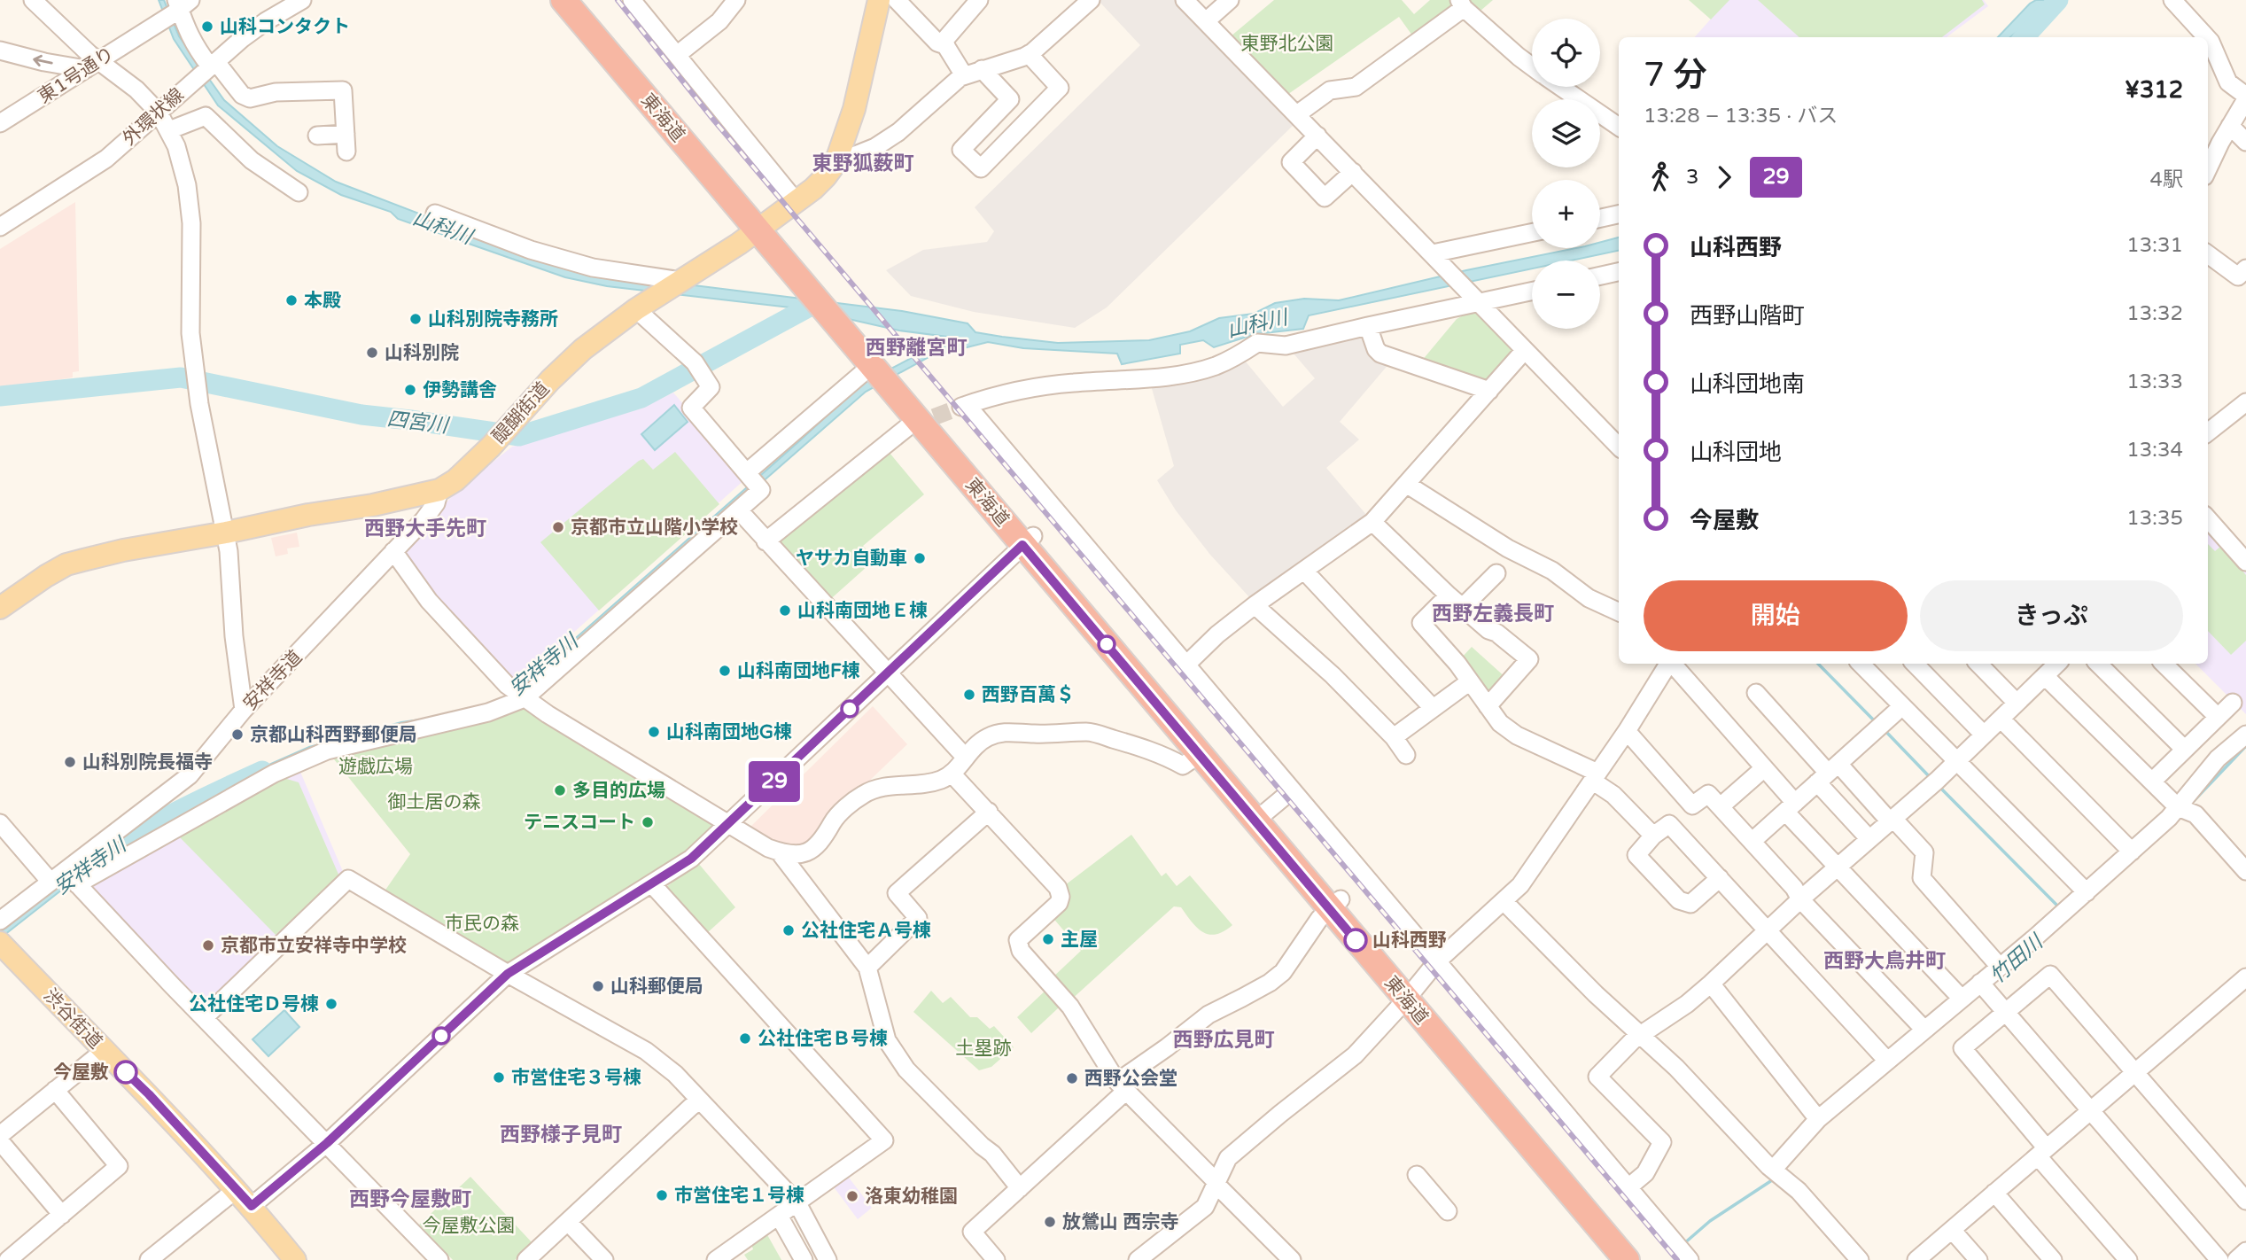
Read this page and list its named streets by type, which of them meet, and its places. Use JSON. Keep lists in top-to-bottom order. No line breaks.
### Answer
{"streets":{"highway":["東海道"],"main road":["醍醐街道","渋谷街道"],"street":["東1号通り","外環状線","安祥寺道"]},"crossings":[["東海道","醍醐街道"],["醍醐街道","安祥寺道"]],"districts":["東野狐薮町","西野離宮町","西野大手先町","西野左義長町","西野大鳥井町","西野広見町","西野様子見町","西野今屋敷町"],"water":["山科川","四宮川","安祥寺川","竹田川"],"parks":["東野北公園","遊戯広場","御土居の森","市民の森","土塁跡","今屋敷公園"],"places":["山科コンタクト","本殿","山科別院寺務所","山科別院","伊勢講舎","京都市立山階小学校","ヤサカ自動車","山科南団地Ｅ棟","山科南団地F棟","西野百萬＄","山科南団地G棟","京都山科西野郵便局","山科別院長福寺","多目的広場","テニスコート","公社住宅Ａ号棟","主屋","山科西野","京都市立安祥寺中学校","山科郵便局","公社住宅Ｄ号棟","公社住宅Ｂ号棟","今屋敷","市営住宅３号棟","西野公会堂","市営住宅１号棟","洛東幼稚園","放鶯山 西宗寺"],"lines":["bus line 29"],"page":{"on_map":"29","map_buttons":["+","−"],"heading":["7 分","13:28 – 13:35 · バス","¥312"],"legs":["3","29","4駅"],"list":[{"name":"山科西野","value":"13:31"},{"name":"西野山階町","value":"13:32"},{"name":"山科団地南","value":"13:33"},{"name":"山科団地","value":"13:34"},{"name":"今屋敷","value":"13:35"}],"buttons":["開始","きっぷ"]}}
